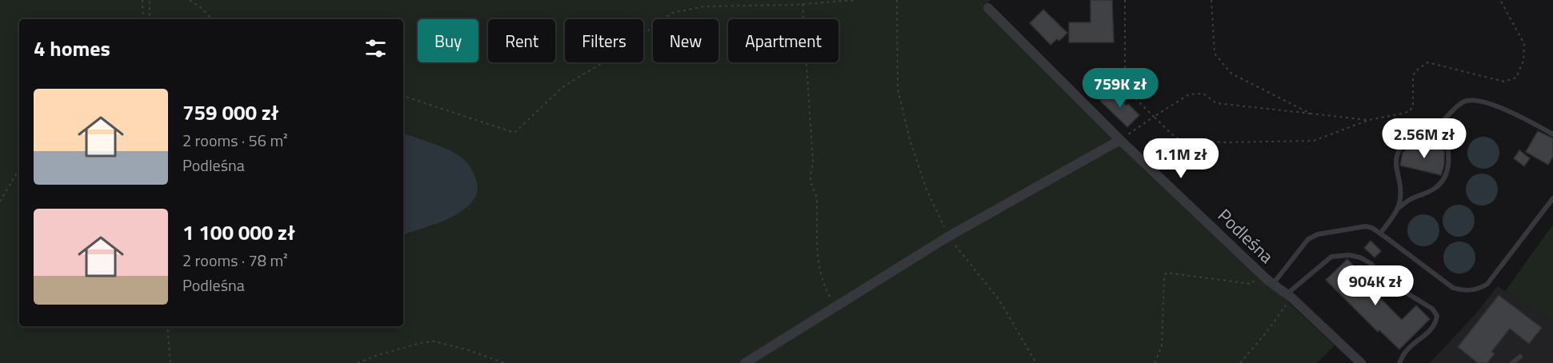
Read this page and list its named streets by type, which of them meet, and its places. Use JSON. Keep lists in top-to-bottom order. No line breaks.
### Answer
{"streets":{"street":["Podleśna"]},"page":{"chip":["Buy","Rent","Filters","New","Apartment"],"heading":"4 homes","price":["759K zł","2.56M zł","1.1M zł","904K zł"],"list":[{"name":"759 000 zł","note":"2 rooms · 56 m² · Podleśna"},{"name":"1 100 000 zł","note":"2 rooms · 78 m² · Podleśna"}]}}
